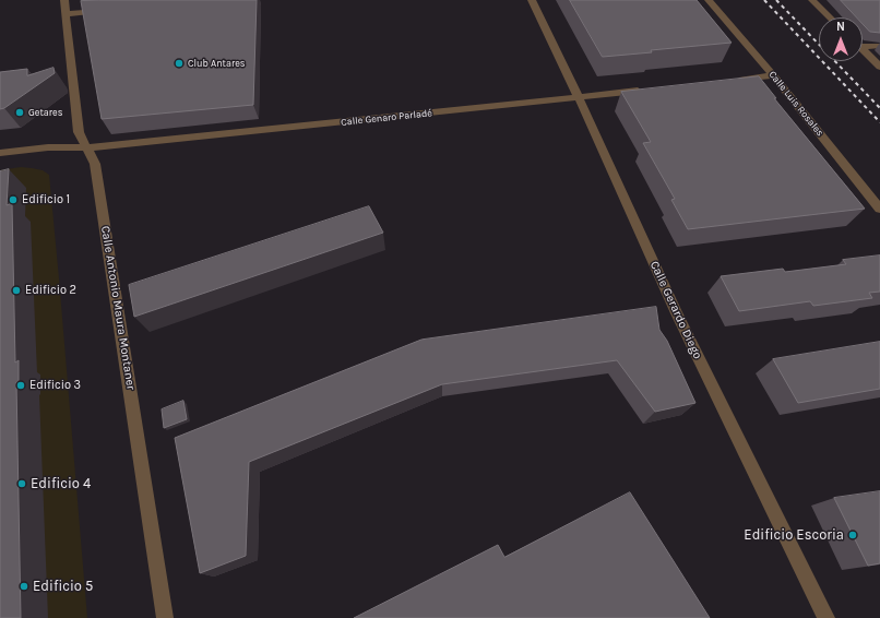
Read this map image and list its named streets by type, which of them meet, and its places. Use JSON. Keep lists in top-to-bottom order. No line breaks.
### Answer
{"streets":{"street":["Calle Luis Rosales","Calle Genaro Parladé","Calle Antonio Maura Montaner","Calle Gerardo Diego"]},"crossings":[["Calle Genaro Parladé","Calle Antonio Maura Montaner"],["Calle Genaro Parladé","Calle Gerardo Diego"]],"places":["Club Antares","Getares","Edificio 1","Edificio 2","Edificio 3","Edificio 4","Edificio Escoria","Edificio 5"],"north":"top"}
